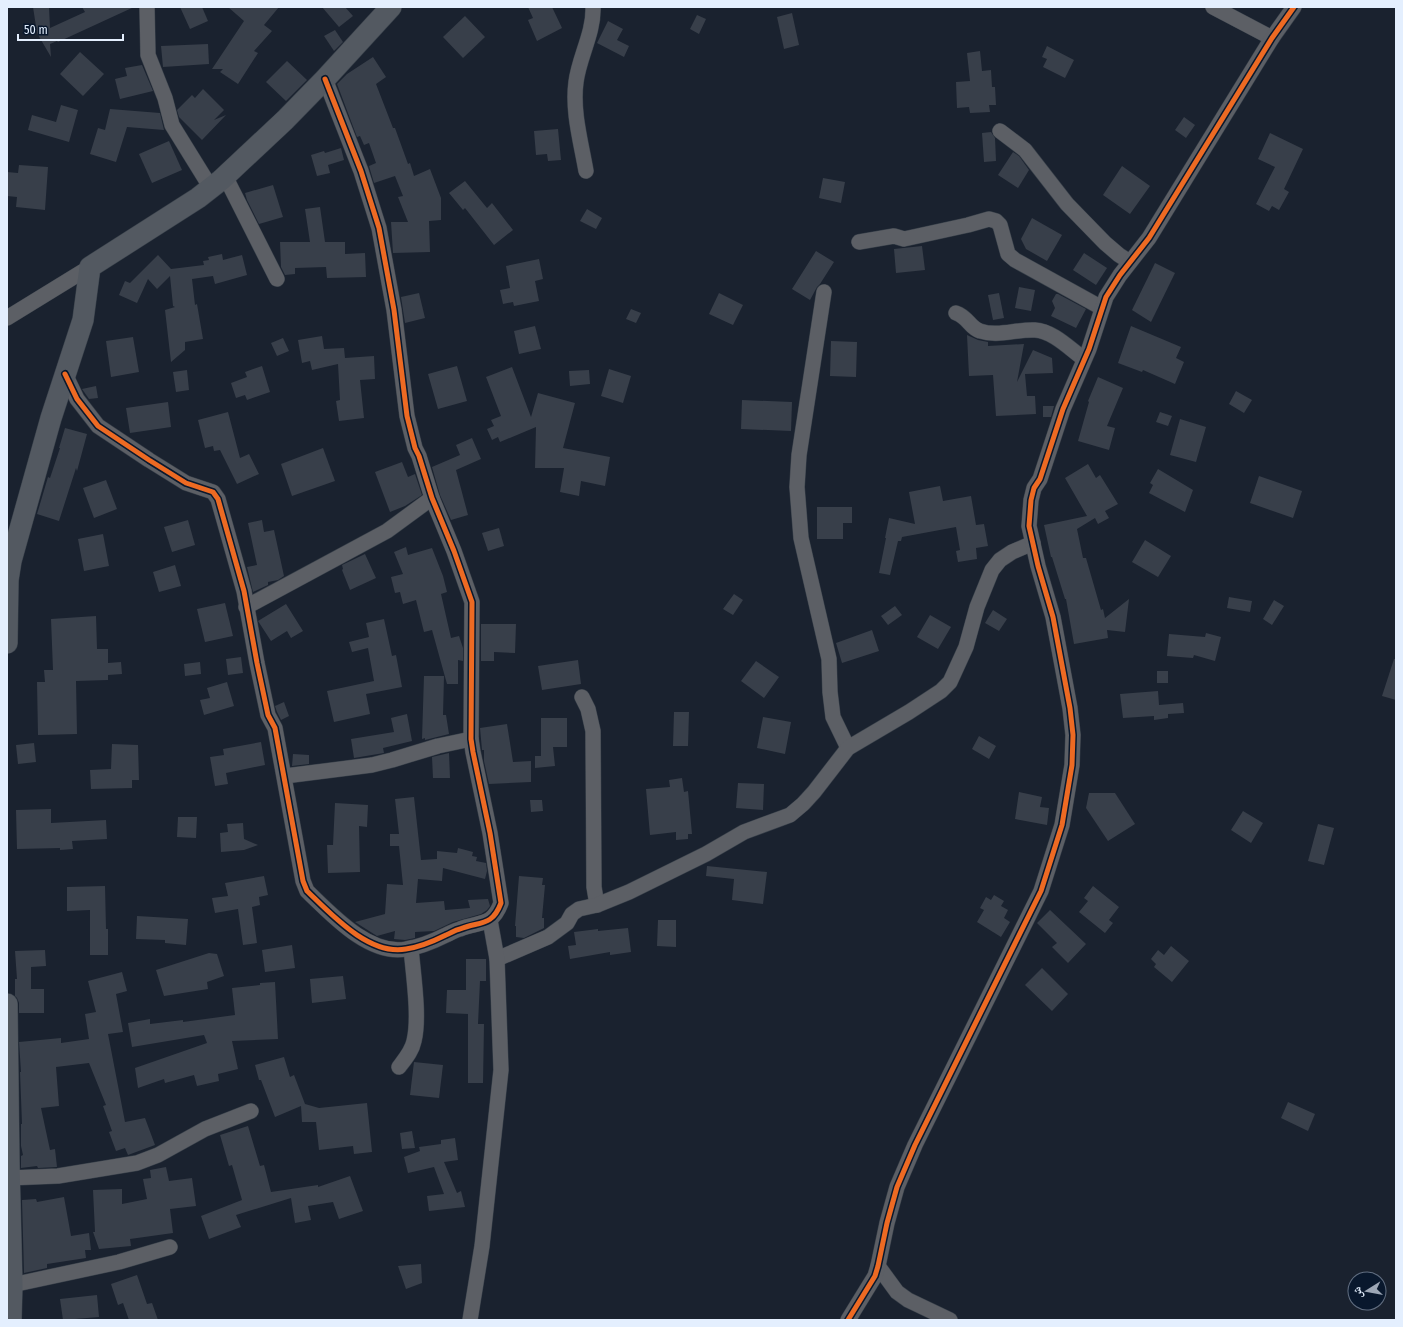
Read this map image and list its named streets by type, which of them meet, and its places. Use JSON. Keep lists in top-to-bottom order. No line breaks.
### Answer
{"scale_bar":"50 m","north":"left"}
